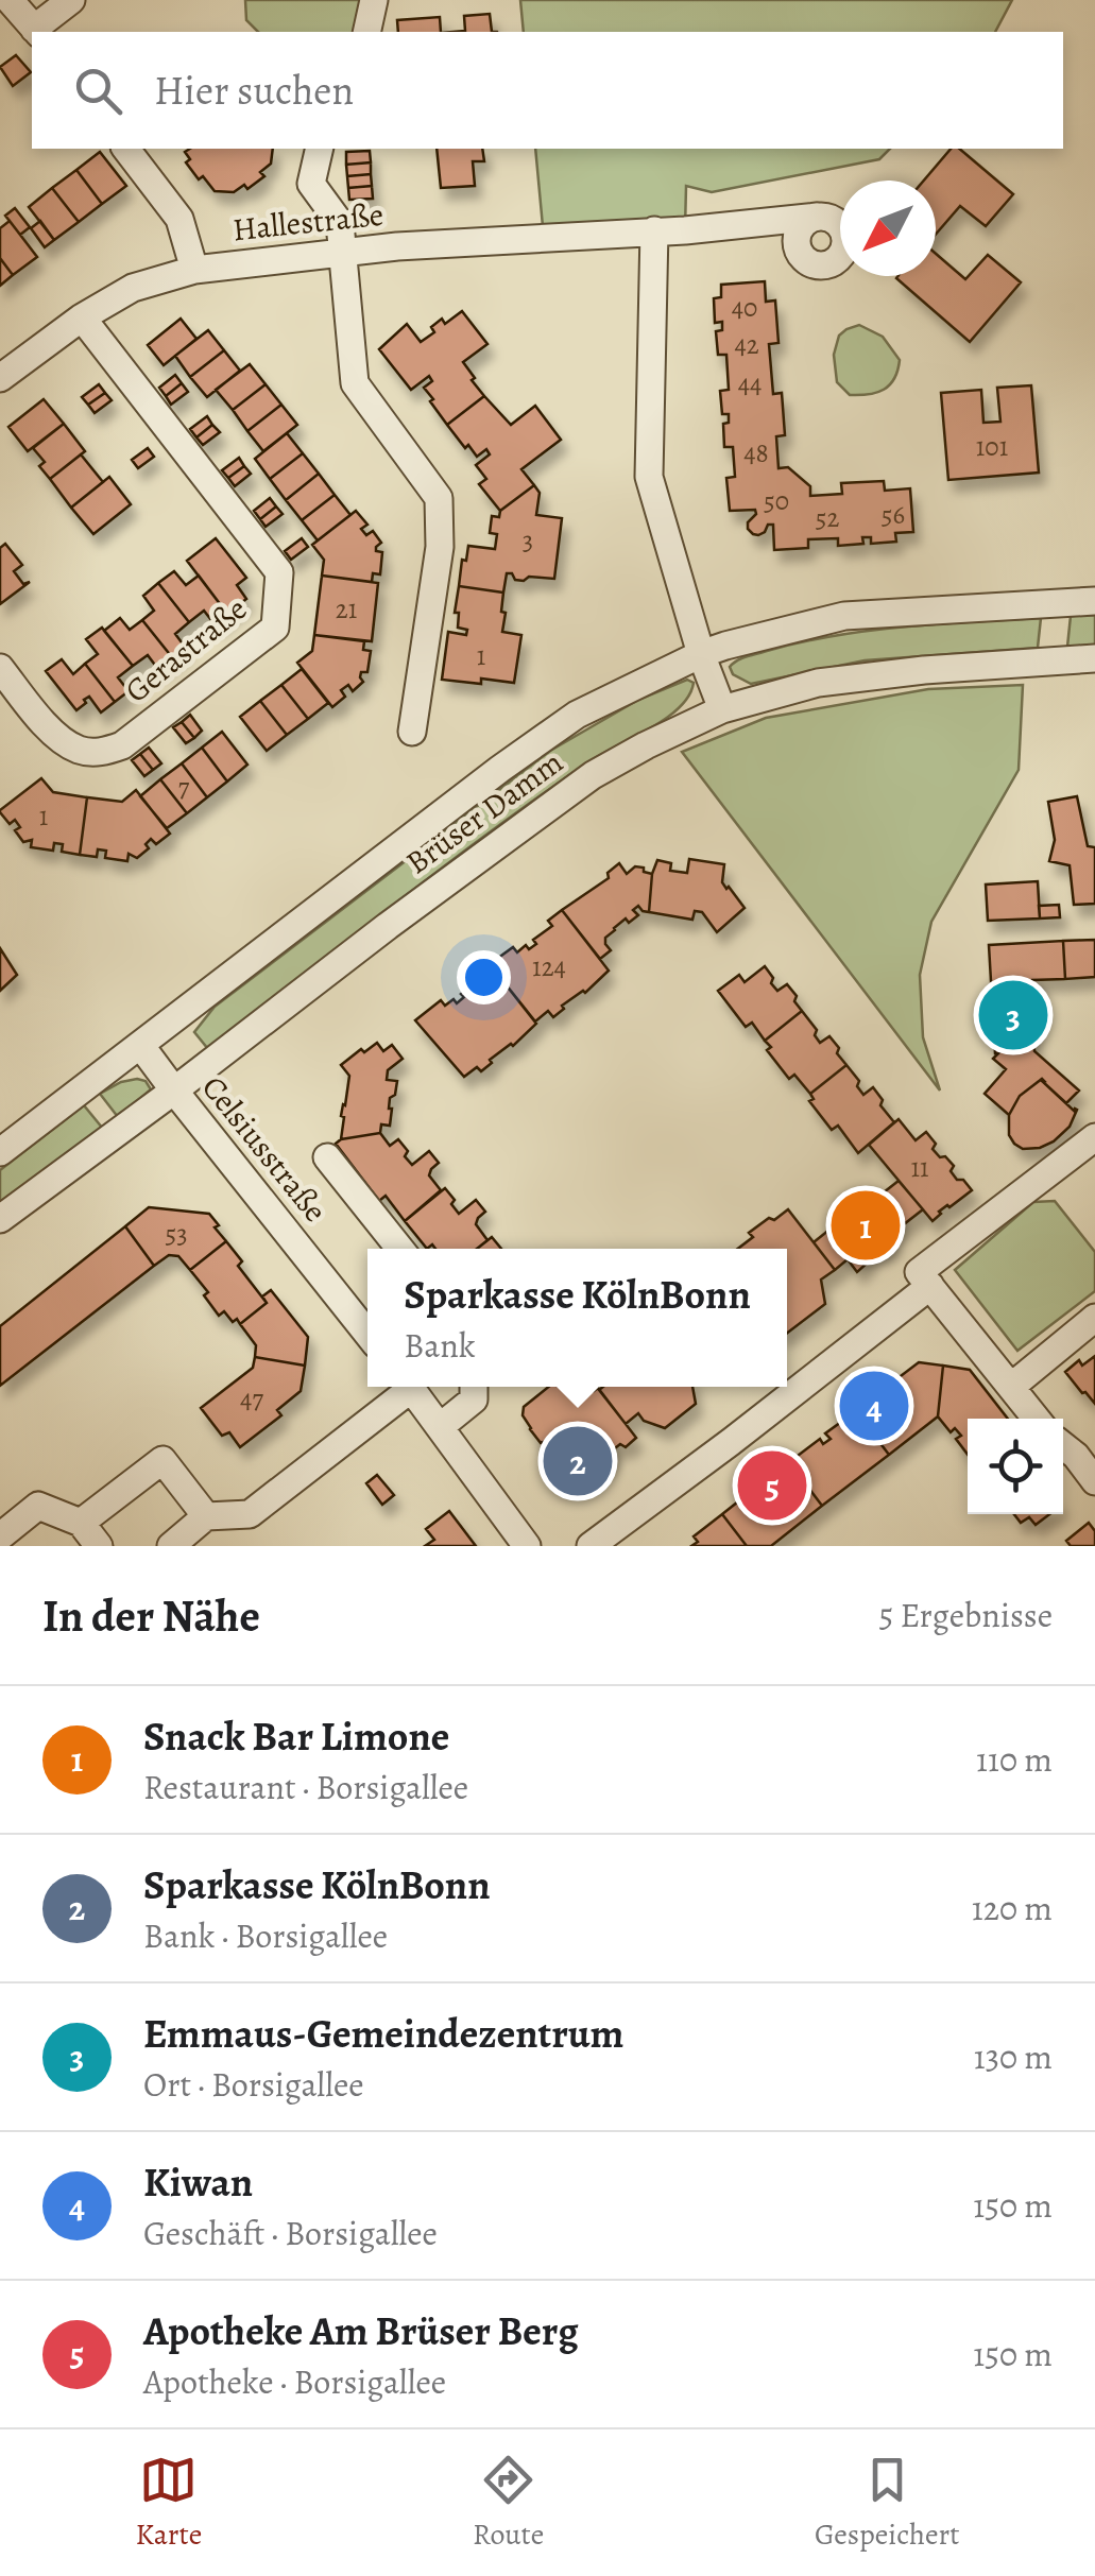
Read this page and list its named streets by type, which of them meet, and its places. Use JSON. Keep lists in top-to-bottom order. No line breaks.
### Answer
{"streets":{"street":["Hallestraße","Gerastraße","Brüser Damm","Celsiusstraße"]},"crossings":[["Hallestraße","Gerastraße"],["Brüser Damm","Celsiusstraße"]],"house_numbers":["40","42","44","101","48","50","56","52","3","21","1","7","1","124","11","53","47"],"north":"bottom left","page":{"search":"Hier suchen","pins":["3","1","4","2","5"],"popup":["Sparkasse KölnBonn","Bank"],"heading":["In der Nähe","5 Ergebnisse"],"list":[{"mark":"1","name":"Snack Bar Limone","note":"Restaurant · Borsigallee","value":"110 m"},{"mark":"2","name":"Sparkasse KölnBonn","note":"Bank · Borsigallee","value":"120 m"},{"mark":"3","name":"Emmaus-Gemeindezentrum","note":"Ort · Borsigallee","value":"130 m"},{"mark":"4","name":"Kiwan","note":"Geschäft · Borsigallee","value":"150 m"},{"mark":"5","name":"Apotheke Am Brüser Berg","note":"Apotheke · Borsigallee","value":"150 m"}],"nav":["Karte","Route","Gespeichert"]}}
